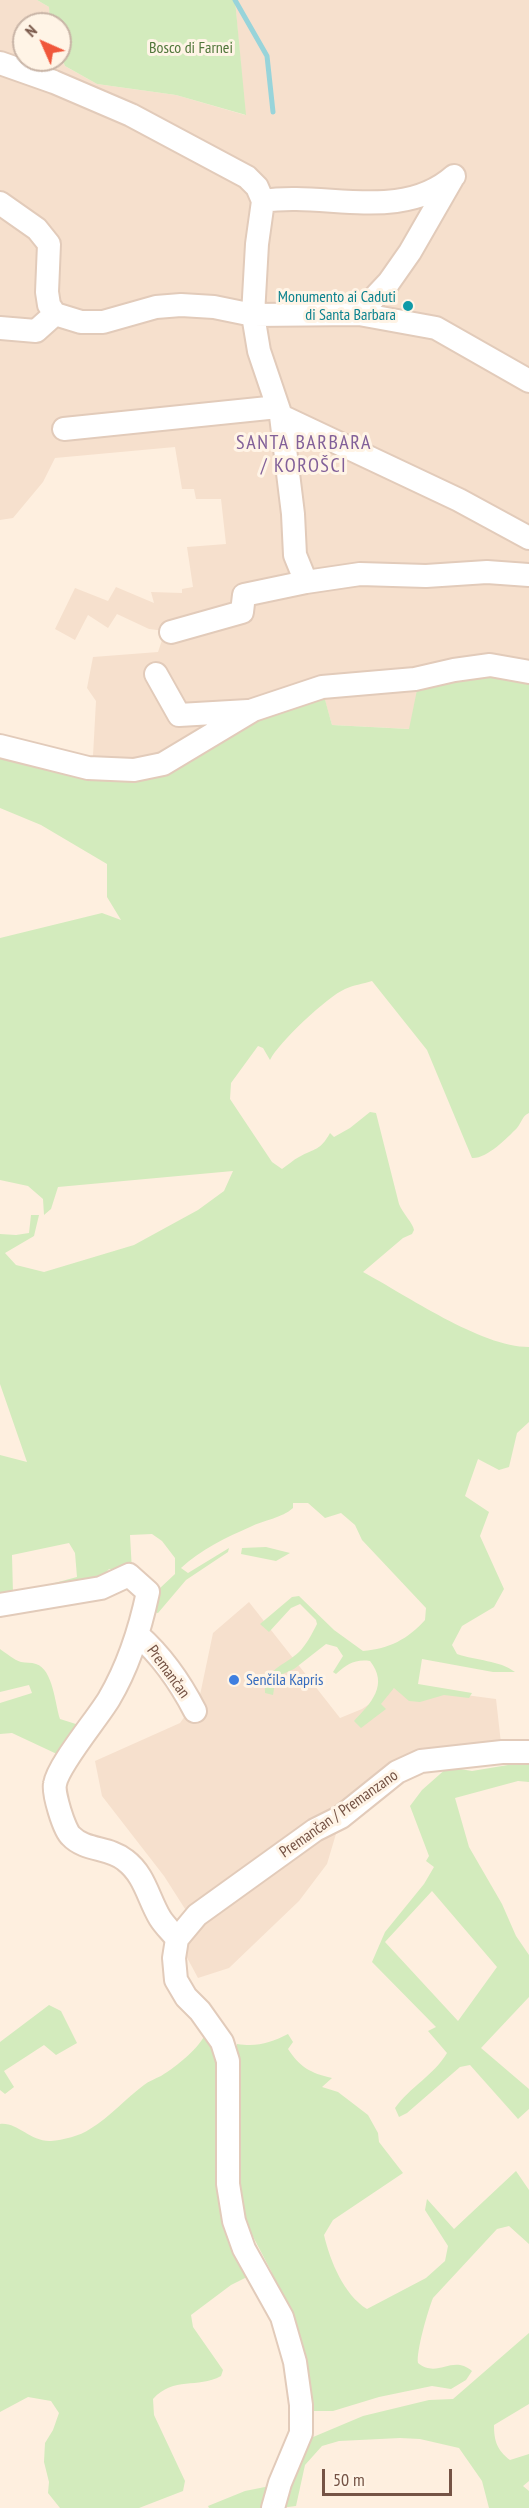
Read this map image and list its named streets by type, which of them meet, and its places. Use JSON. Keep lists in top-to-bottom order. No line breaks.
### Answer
{"streets":{"street":["Premančan","Premančan / Premanzano"]},"districts":["SANTA BARBARA / KOROŠCI"],"parks":["Bosco di Farnei"],"places":["Monumento ai Caduti di Santa Barbara","Senčila Kapris"],"scale_bar":"50 m","north":"top left"}
